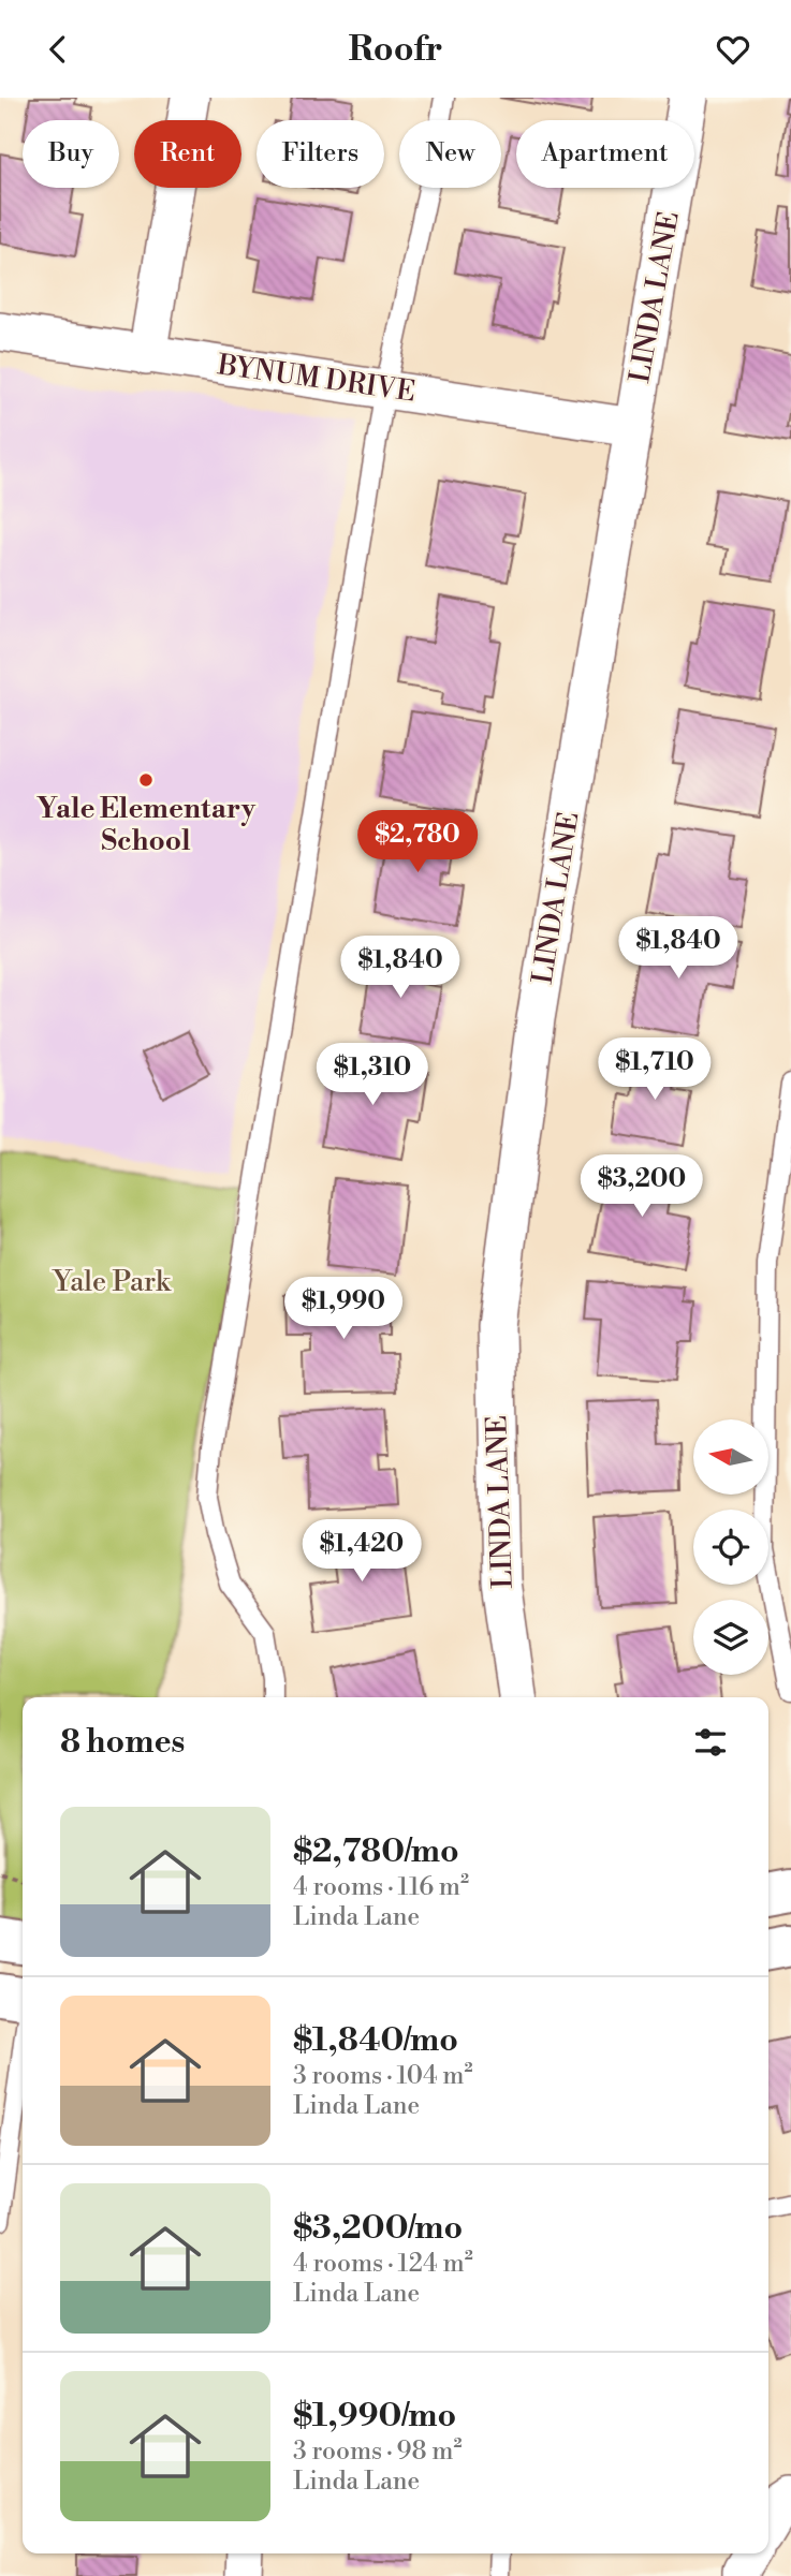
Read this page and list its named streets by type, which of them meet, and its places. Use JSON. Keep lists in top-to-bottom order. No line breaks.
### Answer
{"streets":{"street":["LINDA LANE","BYNUM DRIVE"]},"crossings":[["LINDA LANE","BYNUM DRIVE"]],"parks":["Yale Park"],"places":["Yale Elementary School"],"north":"left","page":{"header":"Roofr","chip":["Buy","Rent","Filters","New","Apartment"],"price":["$2,780","$1,840","$1,840","$1,710","$1,310","$3,200","$1,990","$1,420"],"heading":"8 homes","list":[{"name":"$2,780/mo","note":"4 rooms · 116 m² · Linda Lane"},{"name":"$1,840/mo","note":"3 rooms · 104 m² · Linda Lane"},{"name":"$3,200/mo","note":"4 rooms · 124 m² · Linda Lane"},{"name":"$1,990/mo","note":"3 rooms · 98 m² · Linda Lane"}]}}
